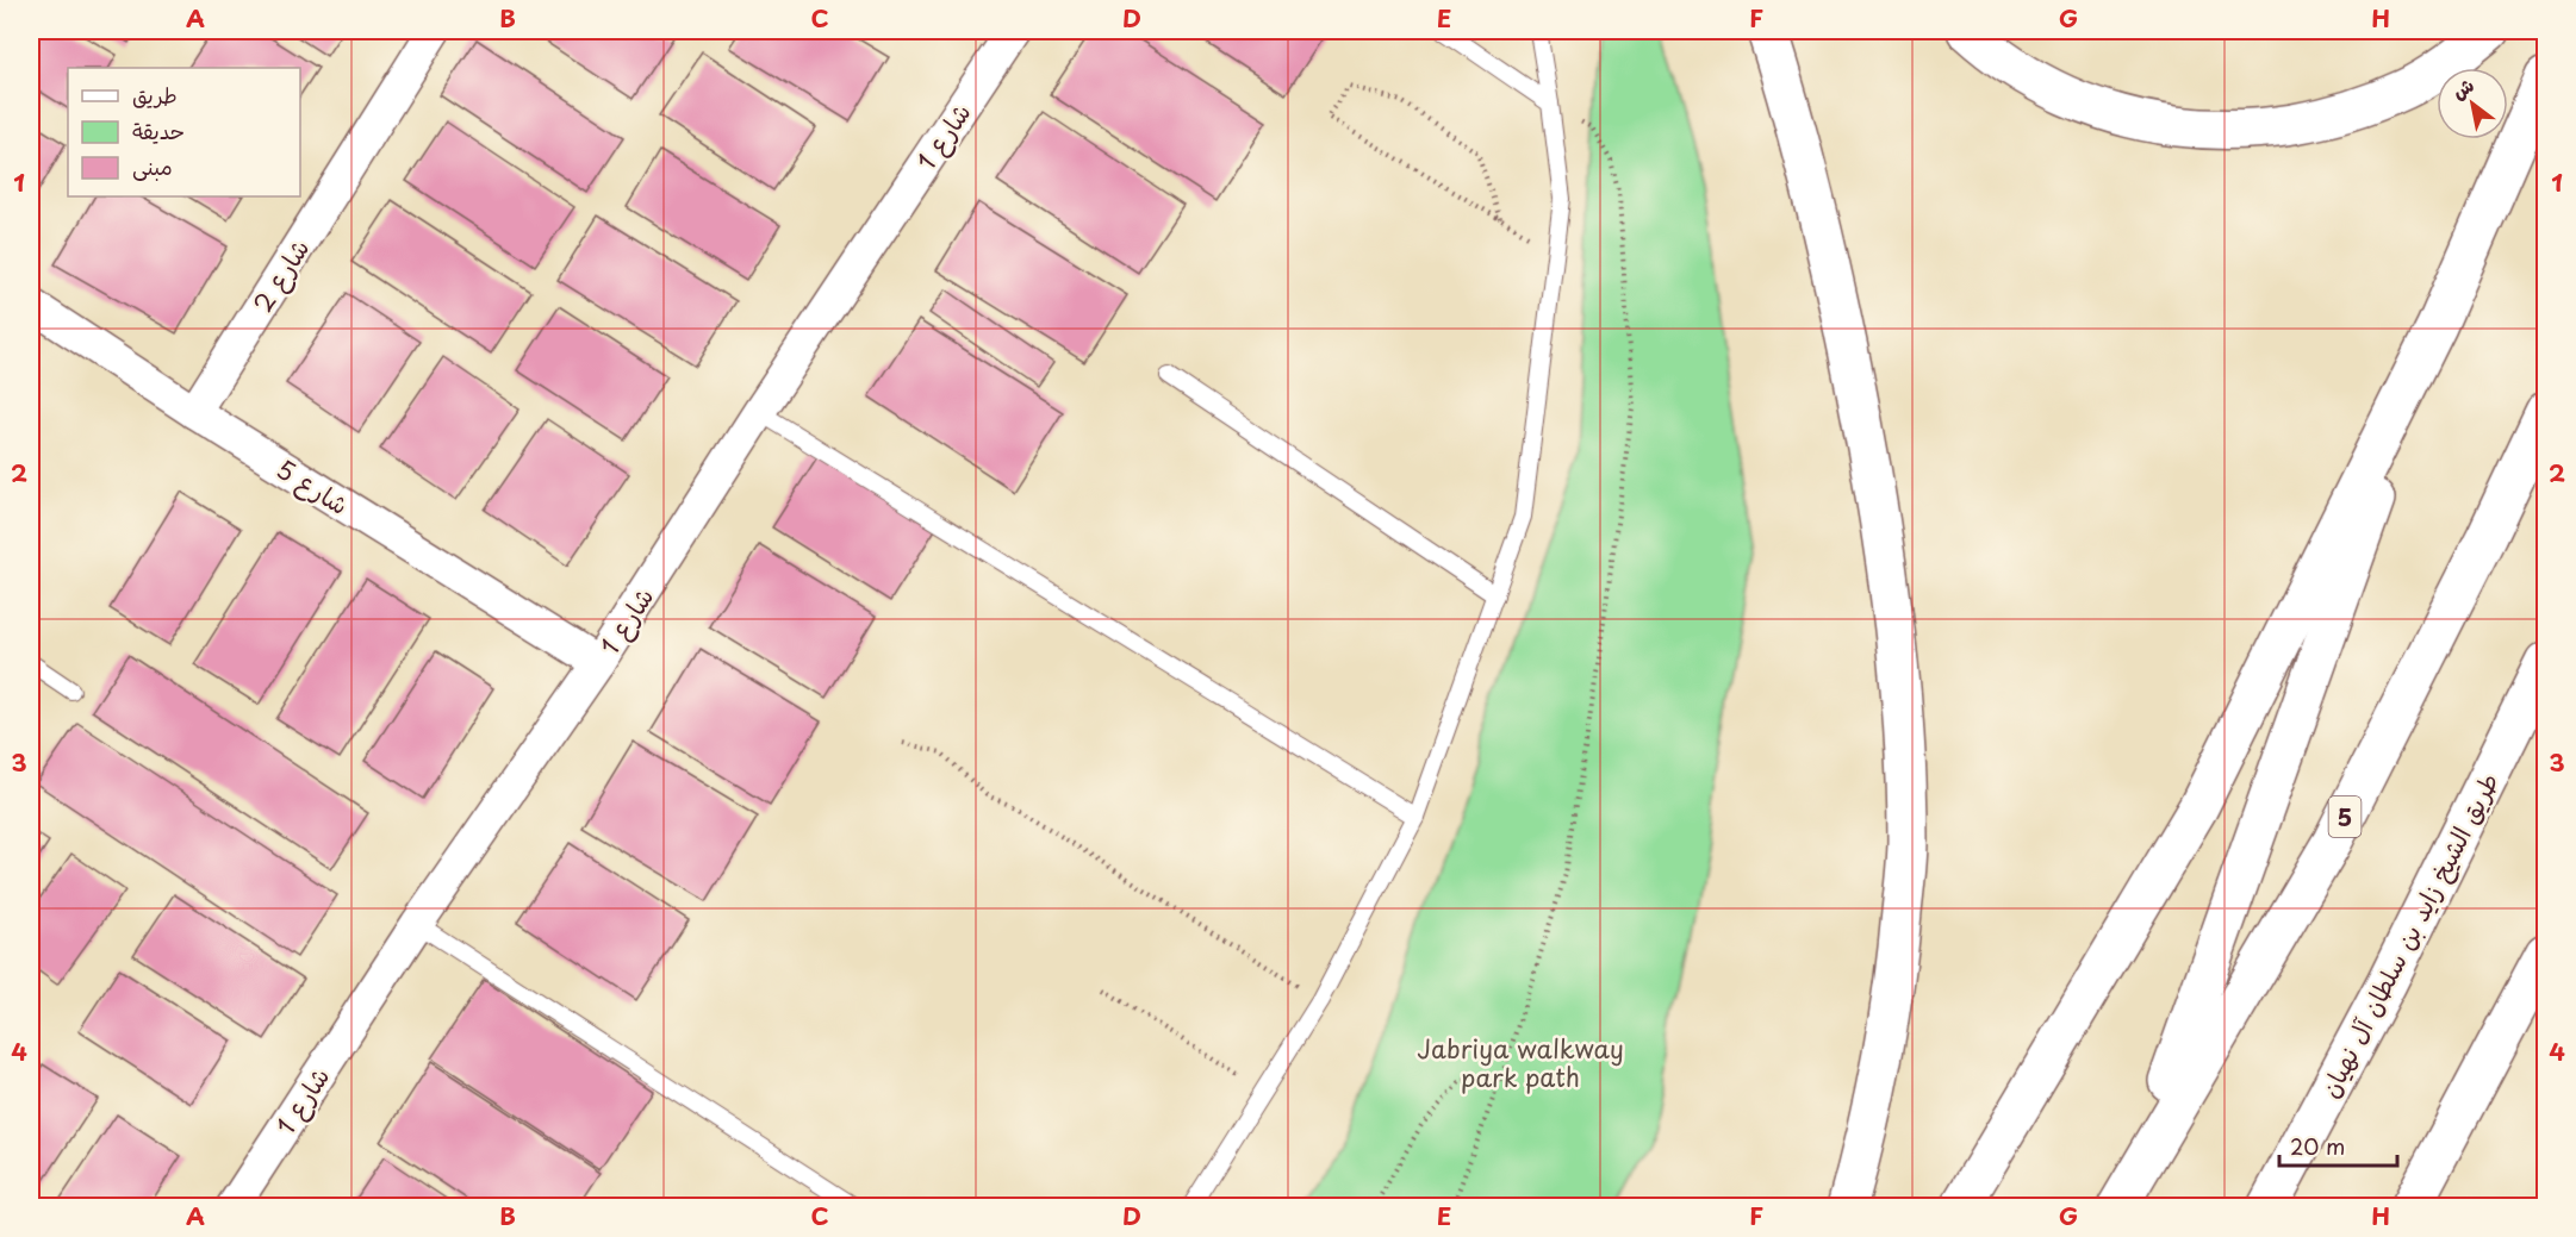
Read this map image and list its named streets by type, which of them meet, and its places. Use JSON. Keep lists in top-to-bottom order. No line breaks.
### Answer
{"streets":{"highway":["5","طريق الشيخ زايد بن سلطان آل نهيان"],"street":["شارع 1","شارع 2","شارع 5"]},"crossings":[["شارع 1","شارع 5"],["شارع 2","شارع 5"]],"parks":["Jabriya walkway park path"],"legend":["طريق","حديقة","مبنى"],"scale_bar":"20 m","north":"top left","grid":{"columns":["A","B","C","D","E","F","G","H"],"rows":["1","2","3","4"]}}
